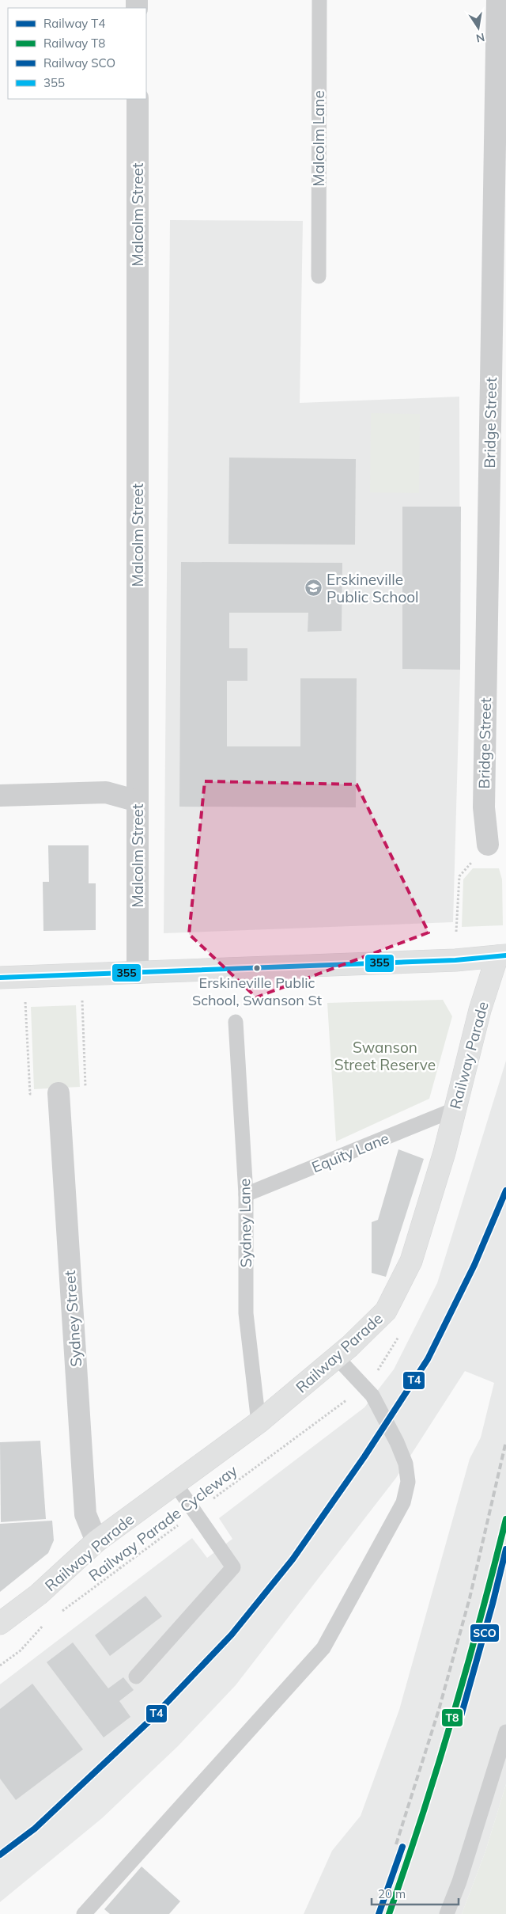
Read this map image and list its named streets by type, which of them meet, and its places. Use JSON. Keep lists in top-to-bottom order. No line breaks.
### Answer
{"streets":{"street":["Malcolm Street","Bridge Street","Railway Parade","Sydney Street"],"lane":["Malcolm Lane","Equity Lane","Sydney Lane"],"path":["Railway Parade Cycleway"]},"crossings":[["Railway Parade","Equity Lane"],["Railway Parade","Sydney Lane"],["Railway Parade","Sydney Street"],["Equity Lane","Sydney Lane"]],"parks":["Swanson Street Reserve"],"places":{"school or university":["Erskineville Public School"],"other":["Erskineville Public School, Swanson St"]},"lines":["transit line 355","rail line T4","rail line T8","rail line SCO"],"legend":["Railway T4","Railway T8","Railway SCO","355"],"scale_bar":"20 m","north":"bottom"}
